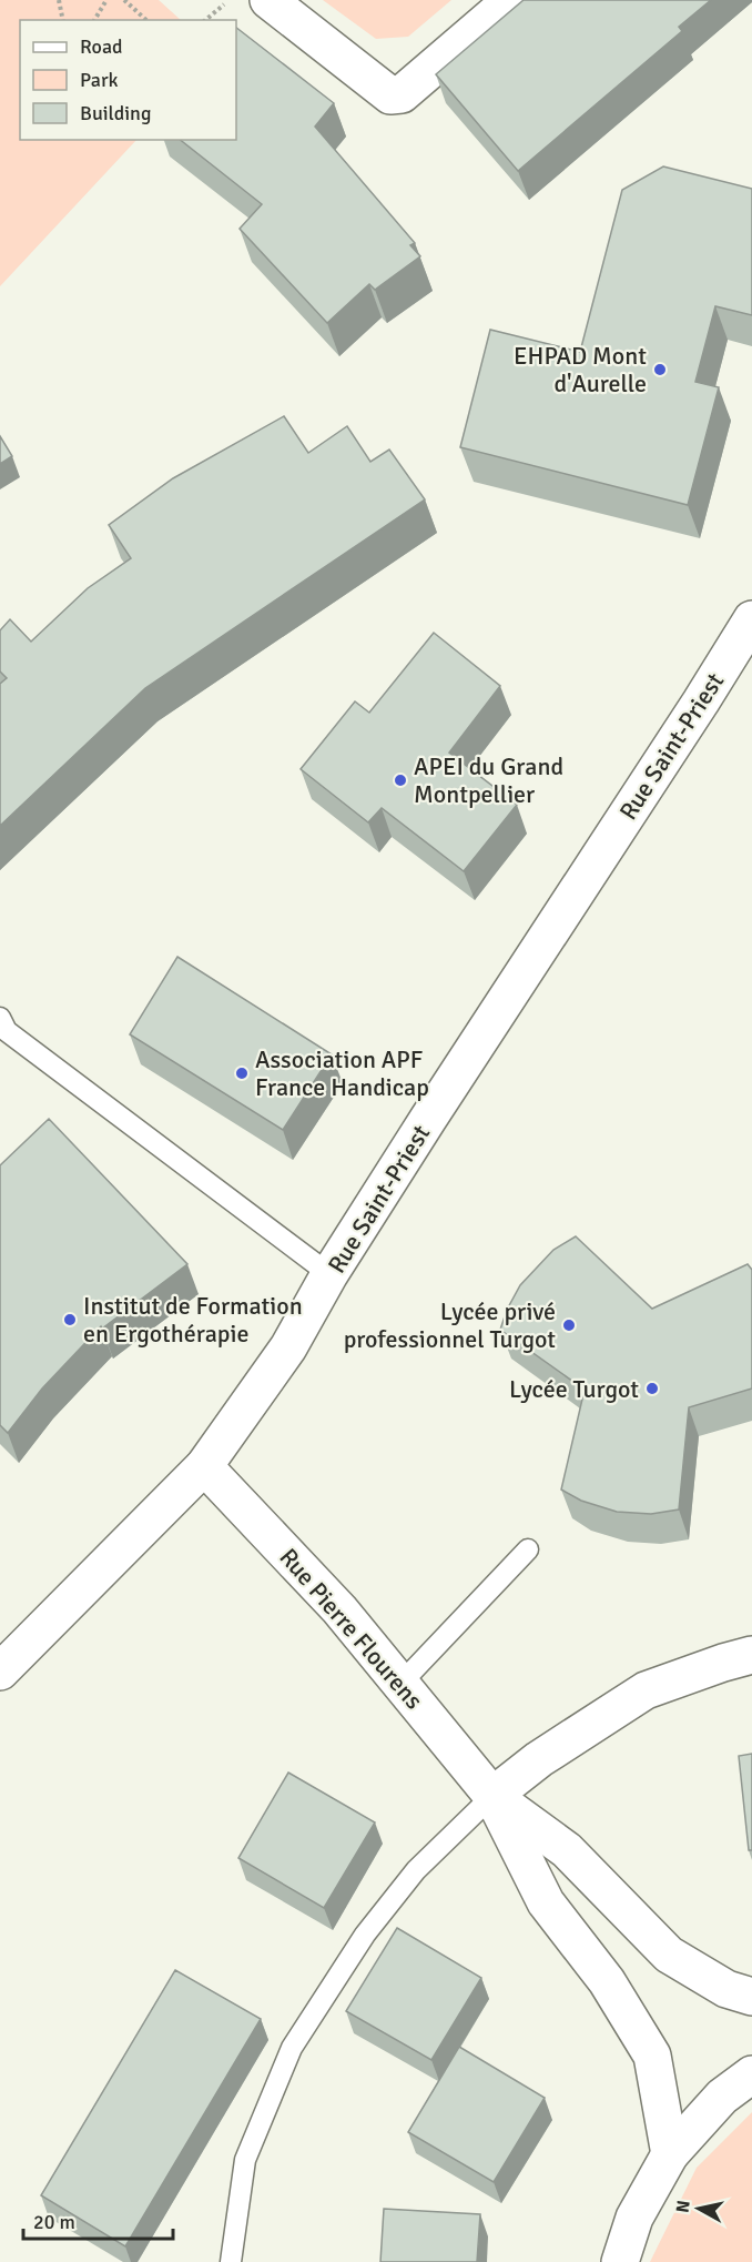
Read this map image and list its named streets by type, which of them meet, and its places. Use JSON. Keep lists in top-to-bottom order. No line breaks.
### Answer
{"streets":{"street":["Rue Saint-Priest","Rue Pierre Flourens"]},"crossings":[["Rue Saint-Priest","Rue Pierre Flourens"]],"places":["EHPAD Mont d'Aurelle","APEI du Grand Montpellier","Association APF France Handicap","Institut de Formation en Ergothérapie","Lycée privé professionnel Turgot","Lycée Turgot"],"legend":["Road","Park","Building"],"scale_bar":"20 m","north":"left"}
